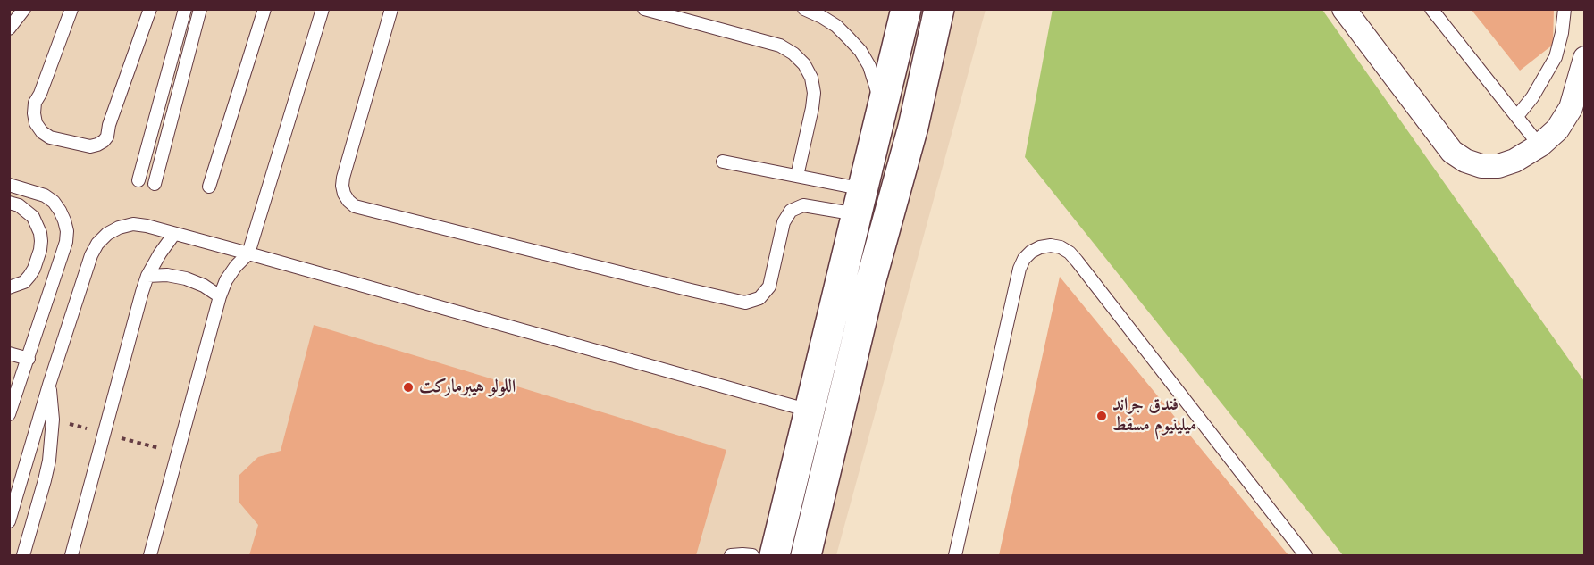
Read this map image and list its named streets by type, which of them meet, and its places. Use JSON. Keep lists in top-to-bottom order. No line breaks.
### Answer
{"places":["اللولو هيبرماركت","فندق جراند ميلينيوم مسقط"]}
